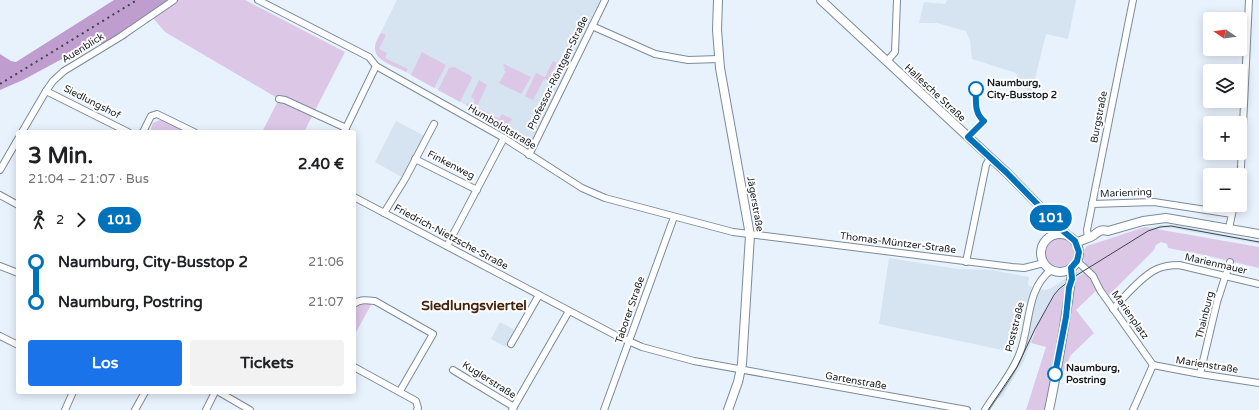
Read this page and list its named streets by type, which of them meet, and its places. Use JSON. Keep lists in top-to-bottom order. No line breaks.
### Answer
{"streets":{"main road":["Hallesche Straße","Jägerstraße"],"street":["Auenblick","Professor-Röntgen-Straße","Siedlungshof","Burgstraße","Humboldtstraße","Finkenweg","Marienring","Friedrich-Nietzsche-Straße","Thomas-Müntzer-Straße","Marienmauer","Taborer Straße","Marienplatz","Thainburg","Poststraße","Marienstraße","Kuglerstraße","Gartenstraße"]},"crossings":[["Auenblick","Siedlungshof"],["Professor-Röntgen-Straße","Humboldtstraße"],["Hallesche Straße","Thomas-Müntzer-Straße"],["Hallesche Straße","Marienplatz"],["Hallesche Straße","Poststraße"],["Burgstraße","Marienring"],["Humboldtstraße","Jägerstraße"],["Humboldtstraße","Thomas-Müntzer-Straße"],["Humboldtstraße","Taborer Straße"],["Finkenweg","Friedrich-Nietzsche-Straße"],["Jägerstraße","Friedrich-Nietzsche-Straße"],["Jägerstraße","Thomas-Müntzer-Straße"],["Jägerstraße","Gartenstraße"],["Friedrich-Nietzsche-Straße","Taborer Straße"],["Friedrich-Nietzsche-Straße","Gartenstraße"],["Thomas-Müntzer-Straße","Marienplatz"],["Thomas-Müntzer-Straße","Poststraße"],["Marienmauer","Marienplatz"],["Marienmauer","Thainburg"],["Marienplatz","Poststraße"],["Marienplatz","Marienstraße"],["Thainburg","Marienstraße"]],"districts":["Siedlungsviertel"],"places":["Naumburg, City-Busstop 2","Naumburg, Postring"],"lines":["bus line 101"],"north":"left","page":{"on_map":"101","map_buttons":["+","−"],"heading":["3 Min.","21:04 – 21:07 · Bus","2.40 €"],"legs":["2","101"],"list":[{"name":"Naumburg, City-Busstop 2","value":"21:06"},{"name":"Naumburg, Postring","value":"21:07"}],"buttons":["Los","Tickets"]}}
